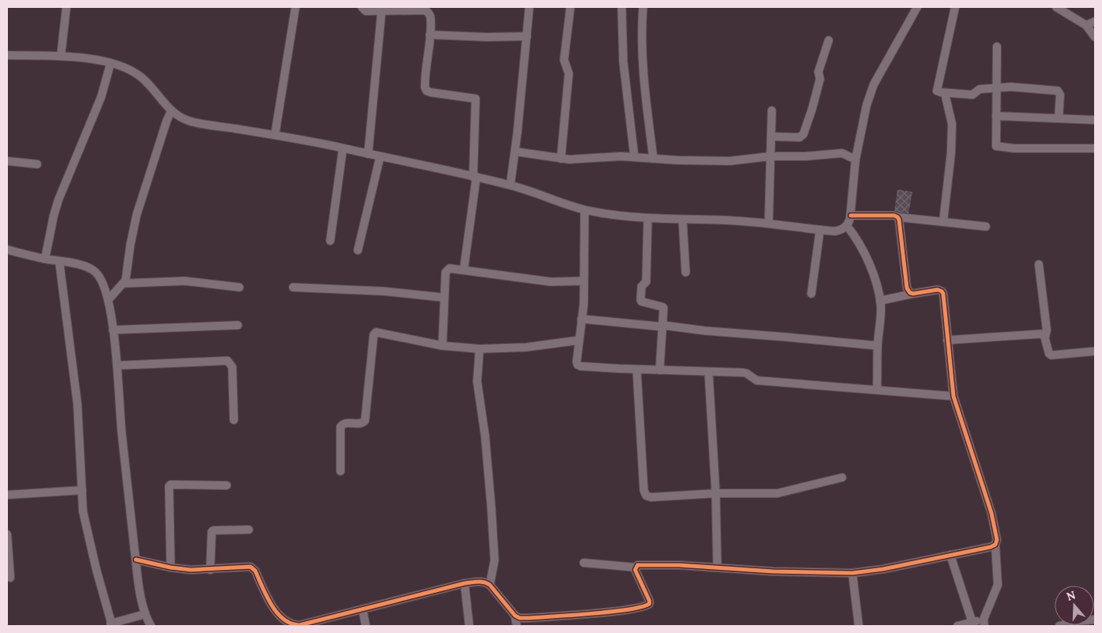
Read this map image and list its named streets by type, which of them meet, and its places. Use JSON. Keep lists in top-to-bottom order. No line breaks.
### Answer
{"north":"top"}
